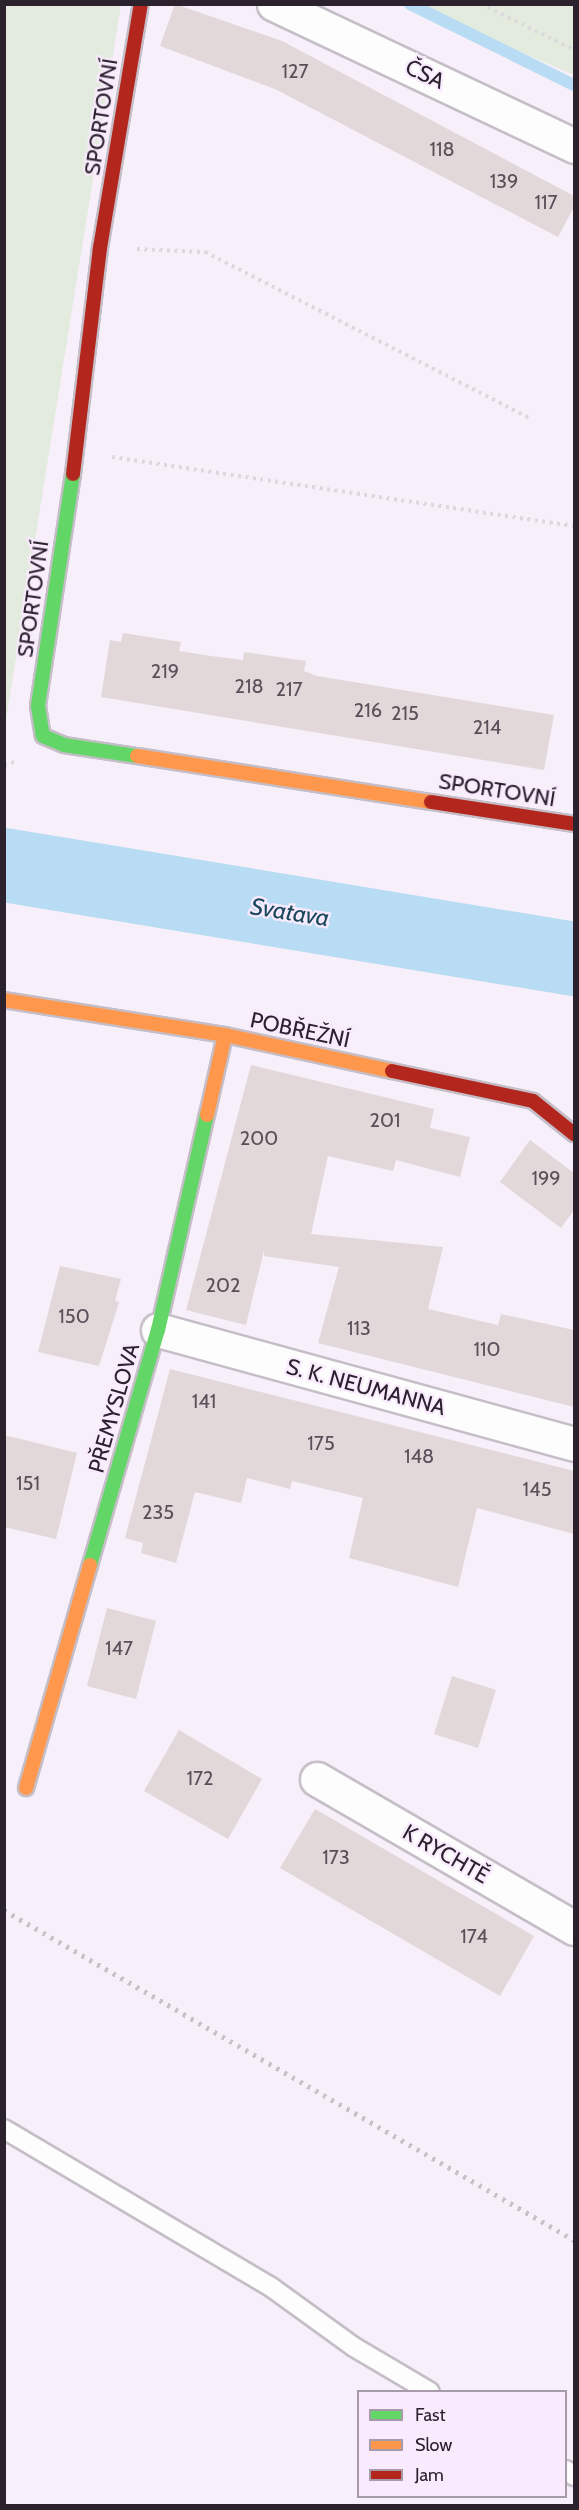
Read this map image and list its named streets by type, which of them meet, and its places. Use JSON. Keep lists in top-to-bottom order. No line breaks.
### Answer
{"streets":{"street":["ČSA","SPORTOVNÍ","POBŘEŽNÍ","S. K. NEUMANNA","PŘEMYSLOVA","K RYCHTĚ"]},"crossings":[["POBŘEŽNÍ","PŘEMYSLOVA"],["S. K. NEUMANNA","PŘEMYSLOVA"]],"water":["Svatava"],"house_numbers":["127","118","139","117","219","218","217","216","215","214","201","200","199","202","150","113","110","141","175","148","151","145","235","147","172","173","174"],"legend":["Fast","Slow","Jam"]}
